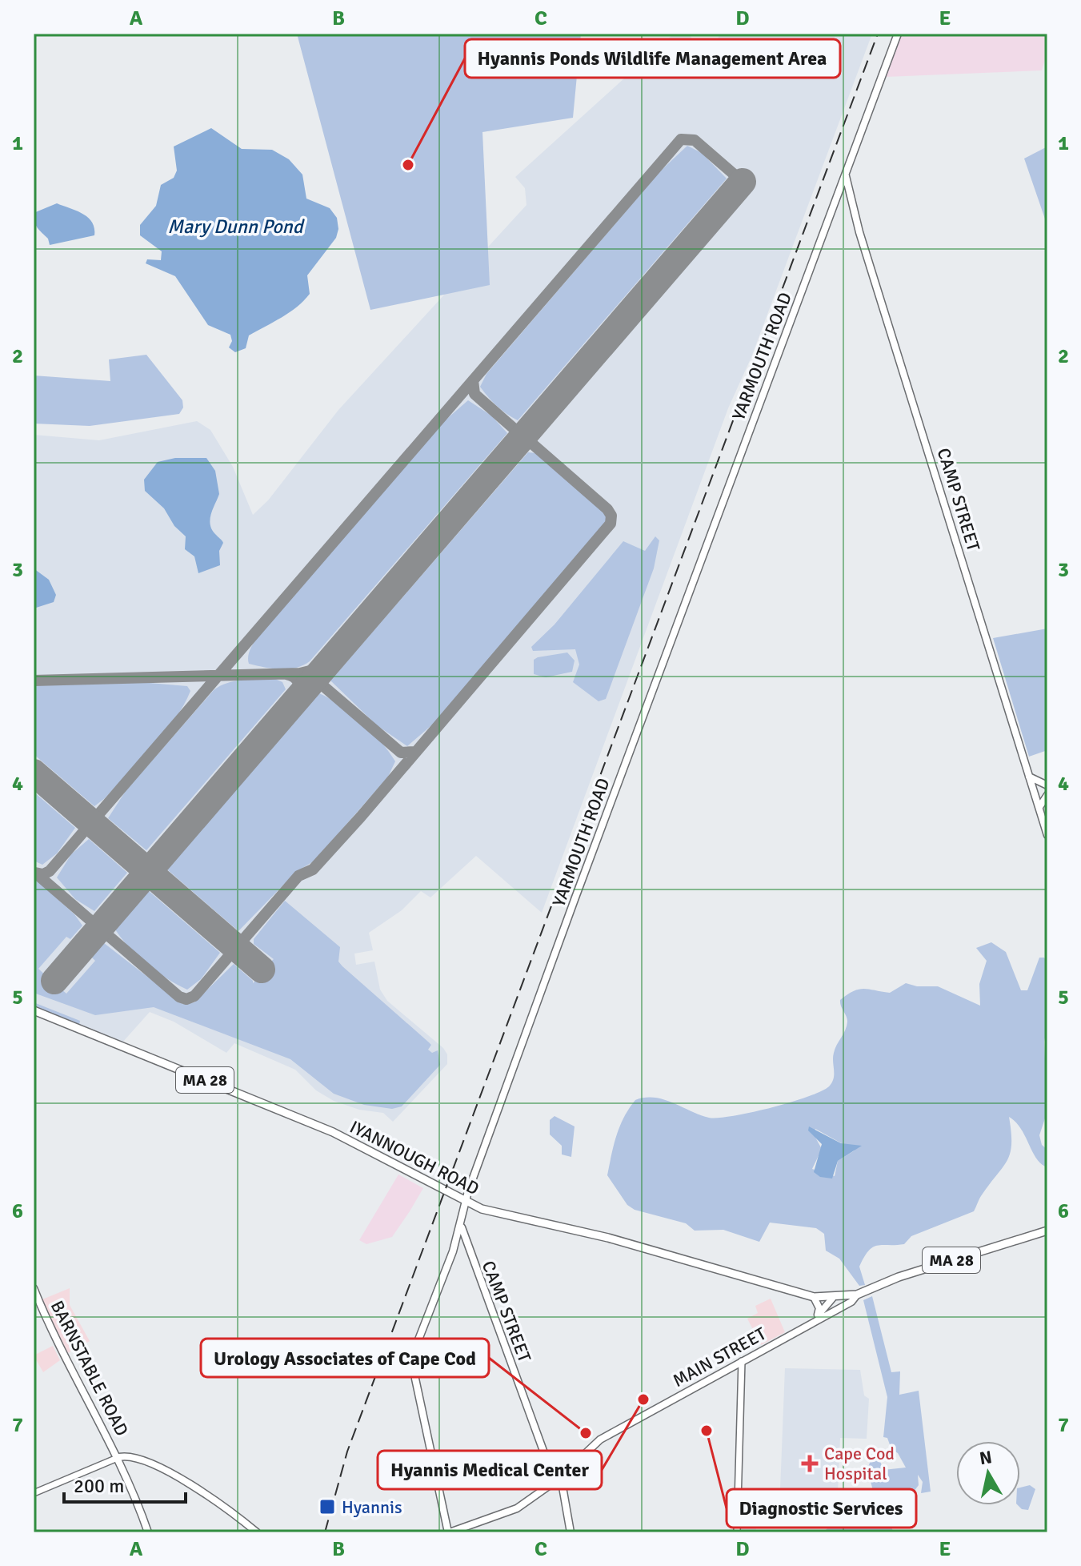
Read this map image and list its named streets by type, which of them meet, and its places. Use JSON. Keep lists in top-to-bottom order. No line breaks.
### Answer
{"streets":{"main road":["YARMOUTH ROAD","CAMP STREET","MA 28","IYANNOUGH ROAD","MAIN STREET","BARNSTABLE ROAD"]},"crossings":[["YARMOUTH ROAD","CAMP STREET"],["YARMOUTH ROAD","IYANNOUGH ROAD"],["YARMOUTH ROAD","MAIN STREET"],["CAMP STREET","MAIN STREET"],["IYANNOUGH ROAD","MAIN STREET"]],"water":["Mary Dunn Pond"],"places":{"other":["Hyannis Ponds Wildlife Management Area","Hyannis Medical Center","Diagnostic Services","Urology Associates of Cape Cod"],"health":["Cape Cod Hospital"],"transit":["Hyannis"]},"scale_bar":"200 m","north":"top","grid":{"columns":["A","B","C","D","E"],"rows":["1","2","3","4","5","6","7"]}}
